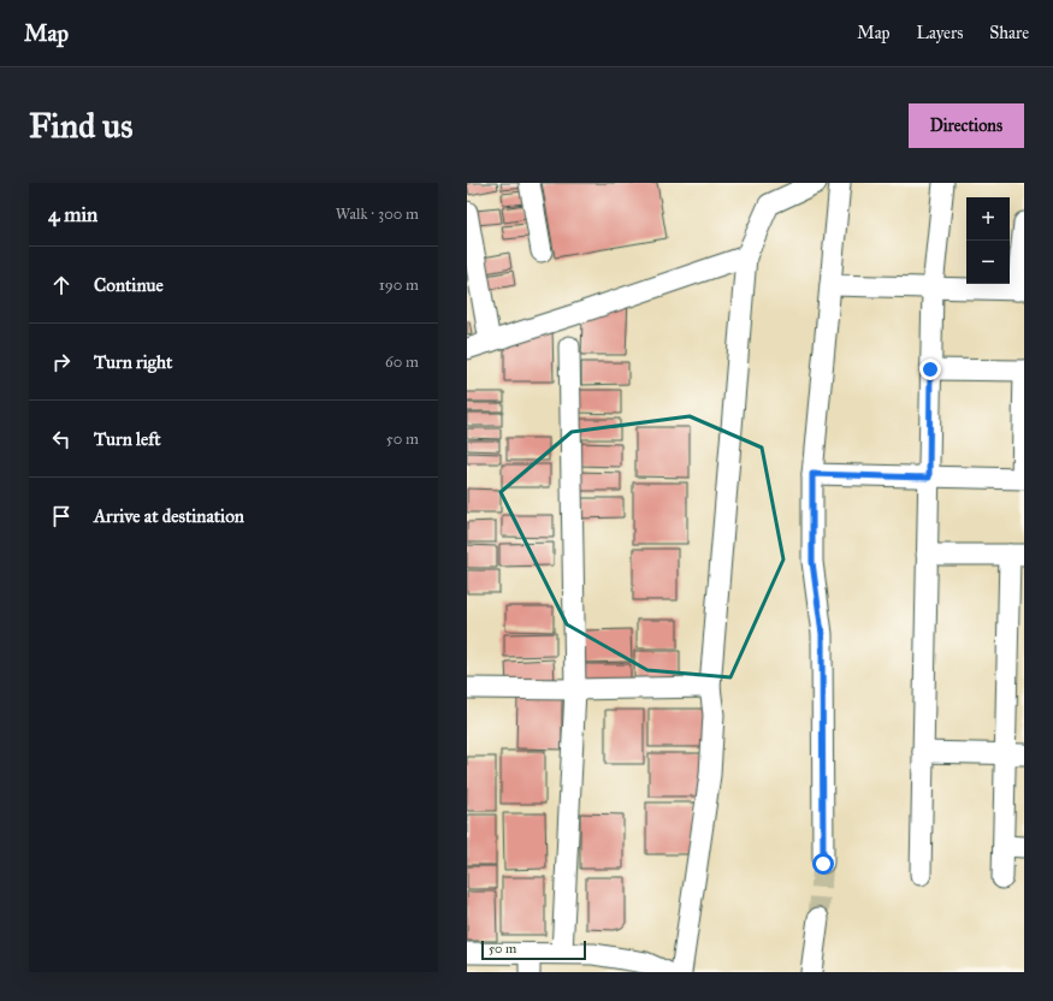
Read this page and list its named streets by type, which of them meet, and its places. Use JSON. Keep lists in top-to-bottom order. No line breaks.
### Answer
{"scale_bar":"50 m","page":{"header":"Map","nav":["Map","Layers","Share"],"buttons":"Directions","title":"Find us","heading":["4 min","Walk · 300 m"],"map_buttons":["+","−"],"list":[["Continue","190 m"],["Turn right","60 m"],["Turn left","50 m"],"Arrive at destination"],"scale":"50 m"}}
